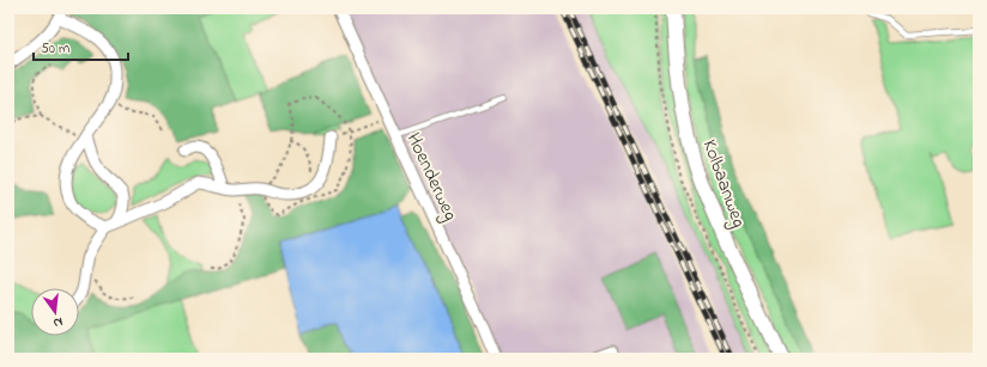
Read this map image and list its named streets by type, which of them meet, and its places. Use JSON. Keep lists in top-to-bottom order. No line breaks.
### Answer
{"streets":{"street":["Hoenderweg","Kolbaanweg"]},"scale_bar":"50 m","north":"bottom"}
